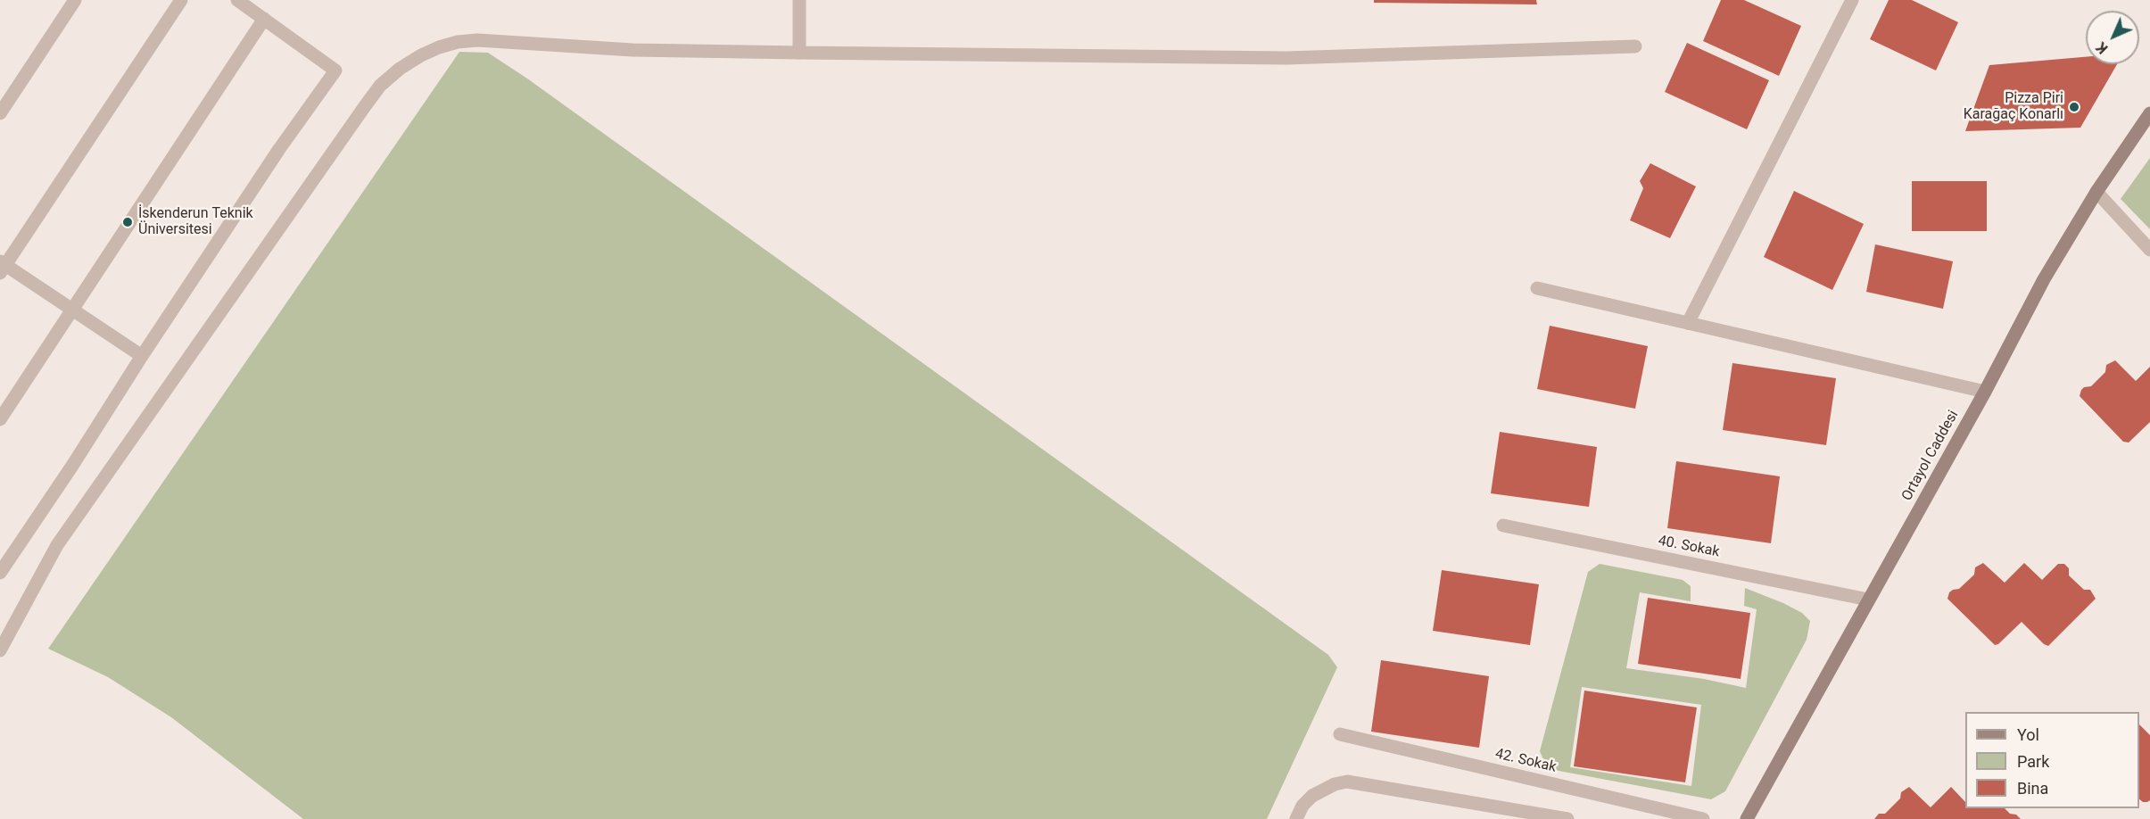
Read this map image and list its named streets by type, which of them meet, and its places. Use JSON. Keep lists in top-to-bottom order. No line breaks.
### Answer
{"streets":{"street":["Ortayol Caddesi","40. Sokak","42. Sokak"]},"crossings":[["Ortayol Caddesi","40. Sokak"]],"places":["Pizza Piri Karağaç Konarlı","İskenderun Teknik Üniversitesi"],"legend":["Yol","Park","Bina"],"north":"bottom left"}
